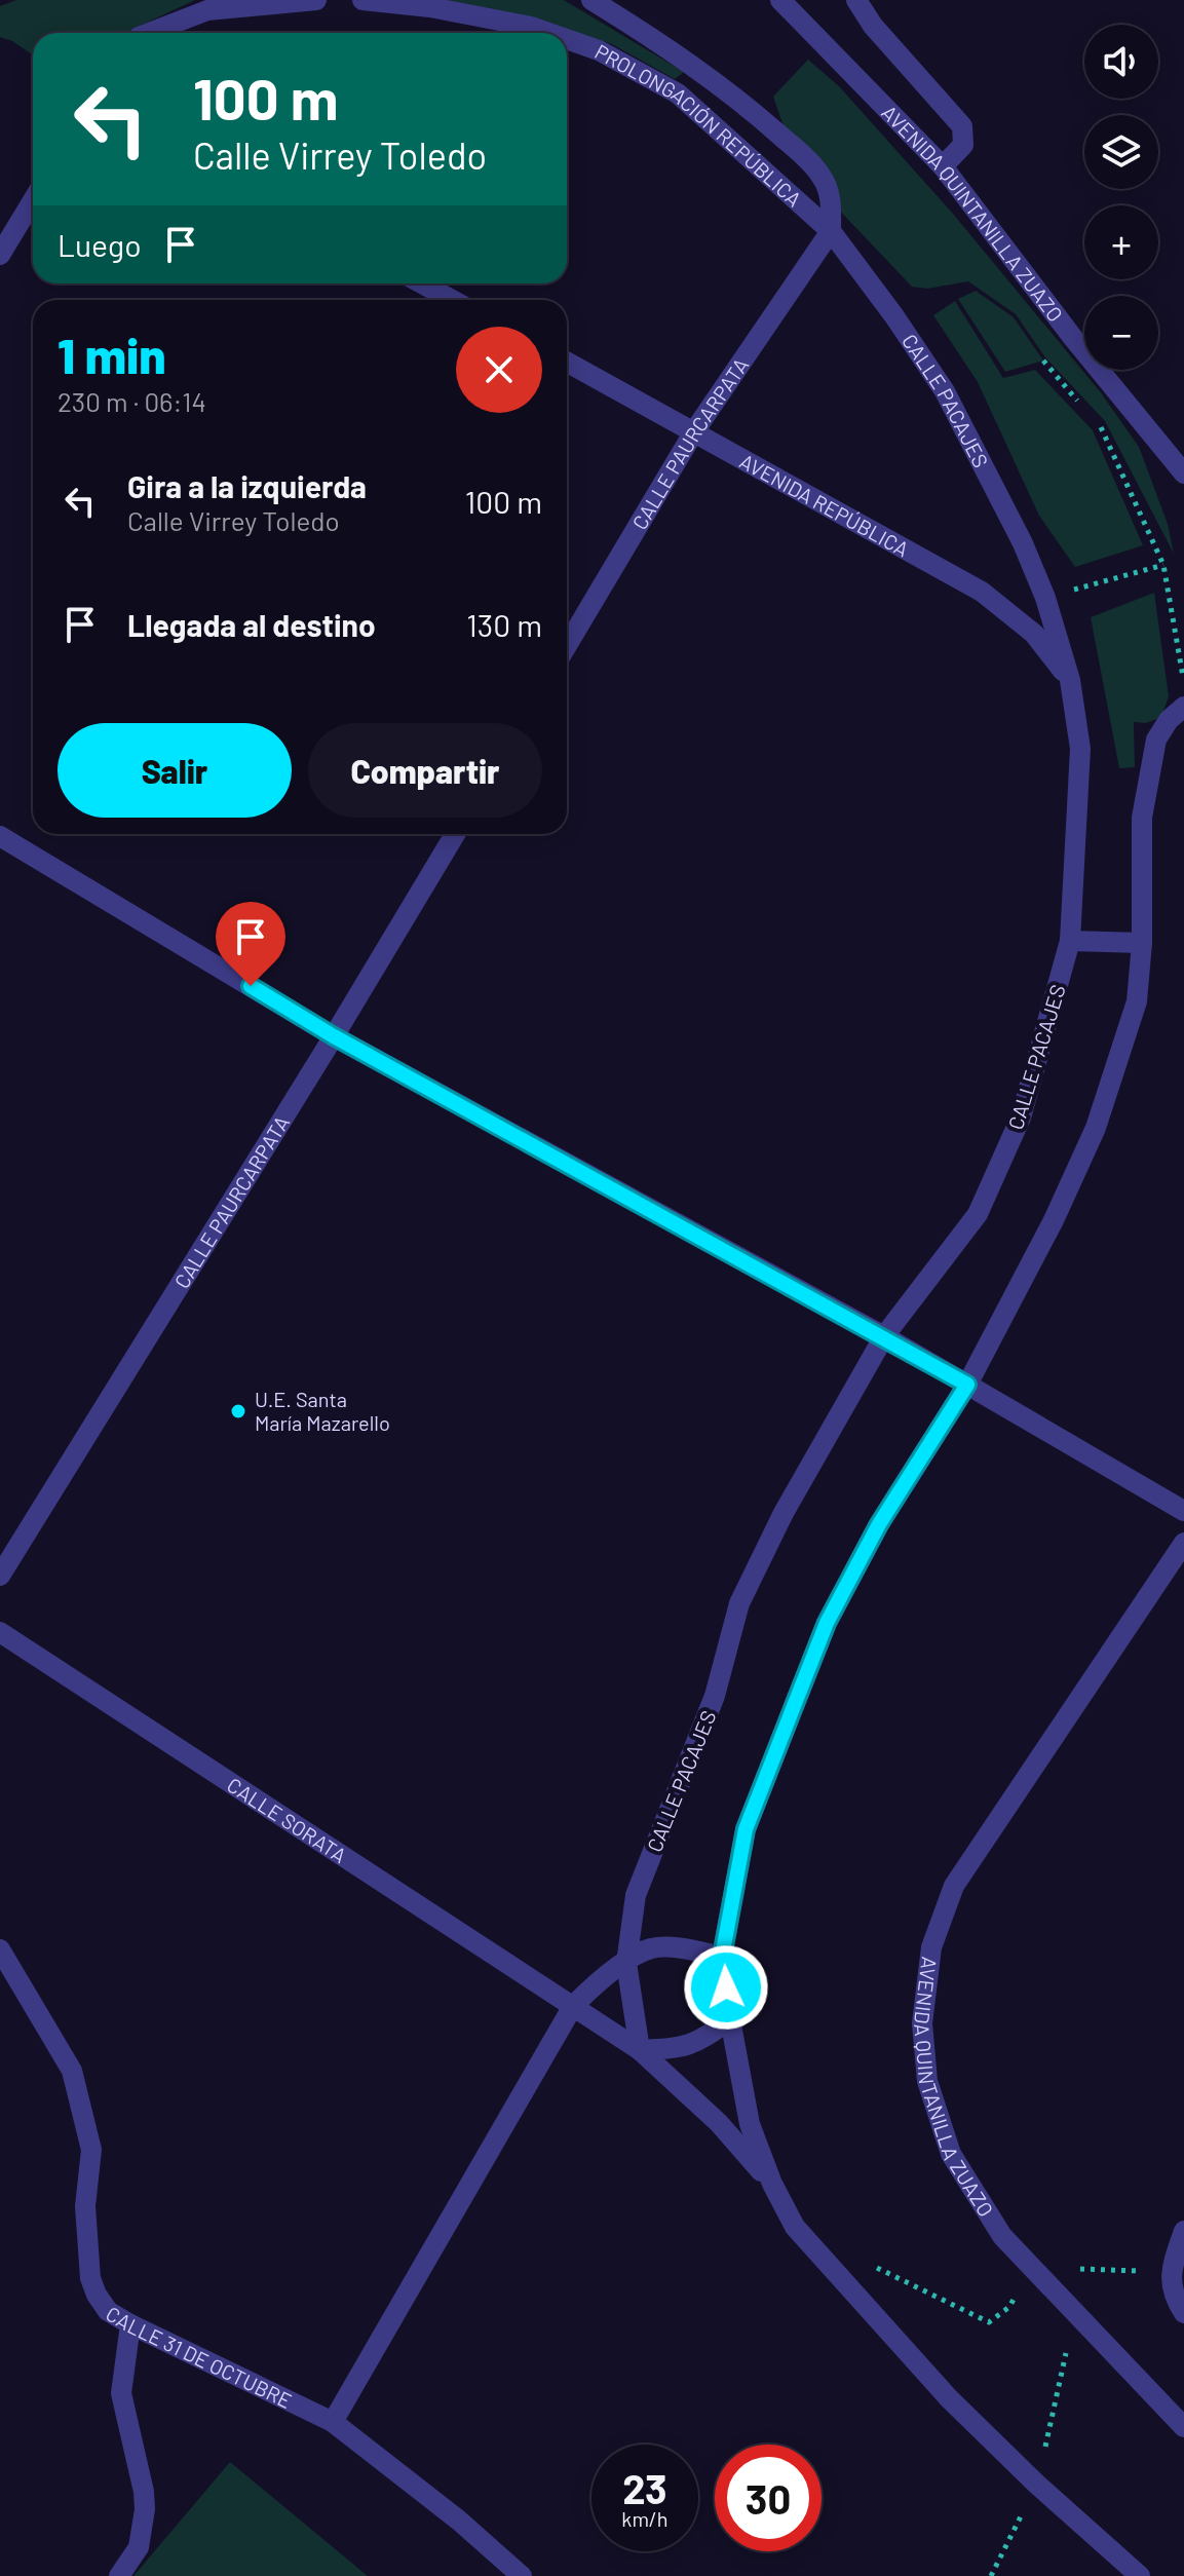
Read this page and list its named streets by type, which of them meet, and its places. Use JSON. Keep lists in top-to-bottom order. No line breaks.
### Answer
{"streets":{"street":["PROLONGACIÓN REPÚBLICA","AVENIDA QUINTANILLA ZUAZO","CALLE PACAJES","CALLE PAURCARPATA","AVENIDA REPÚBLICA","CALLE SORATA","CALLE 31 DE OCTUBRE"]},"crossings":[["PROLONGACIÓN REPÚBLICA","CALLE PACAJES"],["PROLONGACIÓN REPÚBLICA","CALLE PAURCARPATA"],["CALLE PACAJES","CALLE PAURCARPATA"],["CALLE PACAJES","AVENIDA REPÚBLICA"],["CALLE PACAJES","CALLE SORATA"],["CALLE PAURCARPATA","AVENIDA REPÚBLICA"]],"places":["U.E. Santa María Mazarello"],"page":{"map_buttons":["+","−"],"turn":["100 m","Calle Virrey Toledo"],"then":"Luego","heading":["1 min","230 m · 06:14"],"list":[{"name":"Gira a la izquierda","note":"Calle Virrey Toledo","value":"100 m"},{"name":"Llegada al destino","value":"130 m"}],"buttons":["Salir","Compartir"],"speed":"23 km/h","limit":"30"}}
